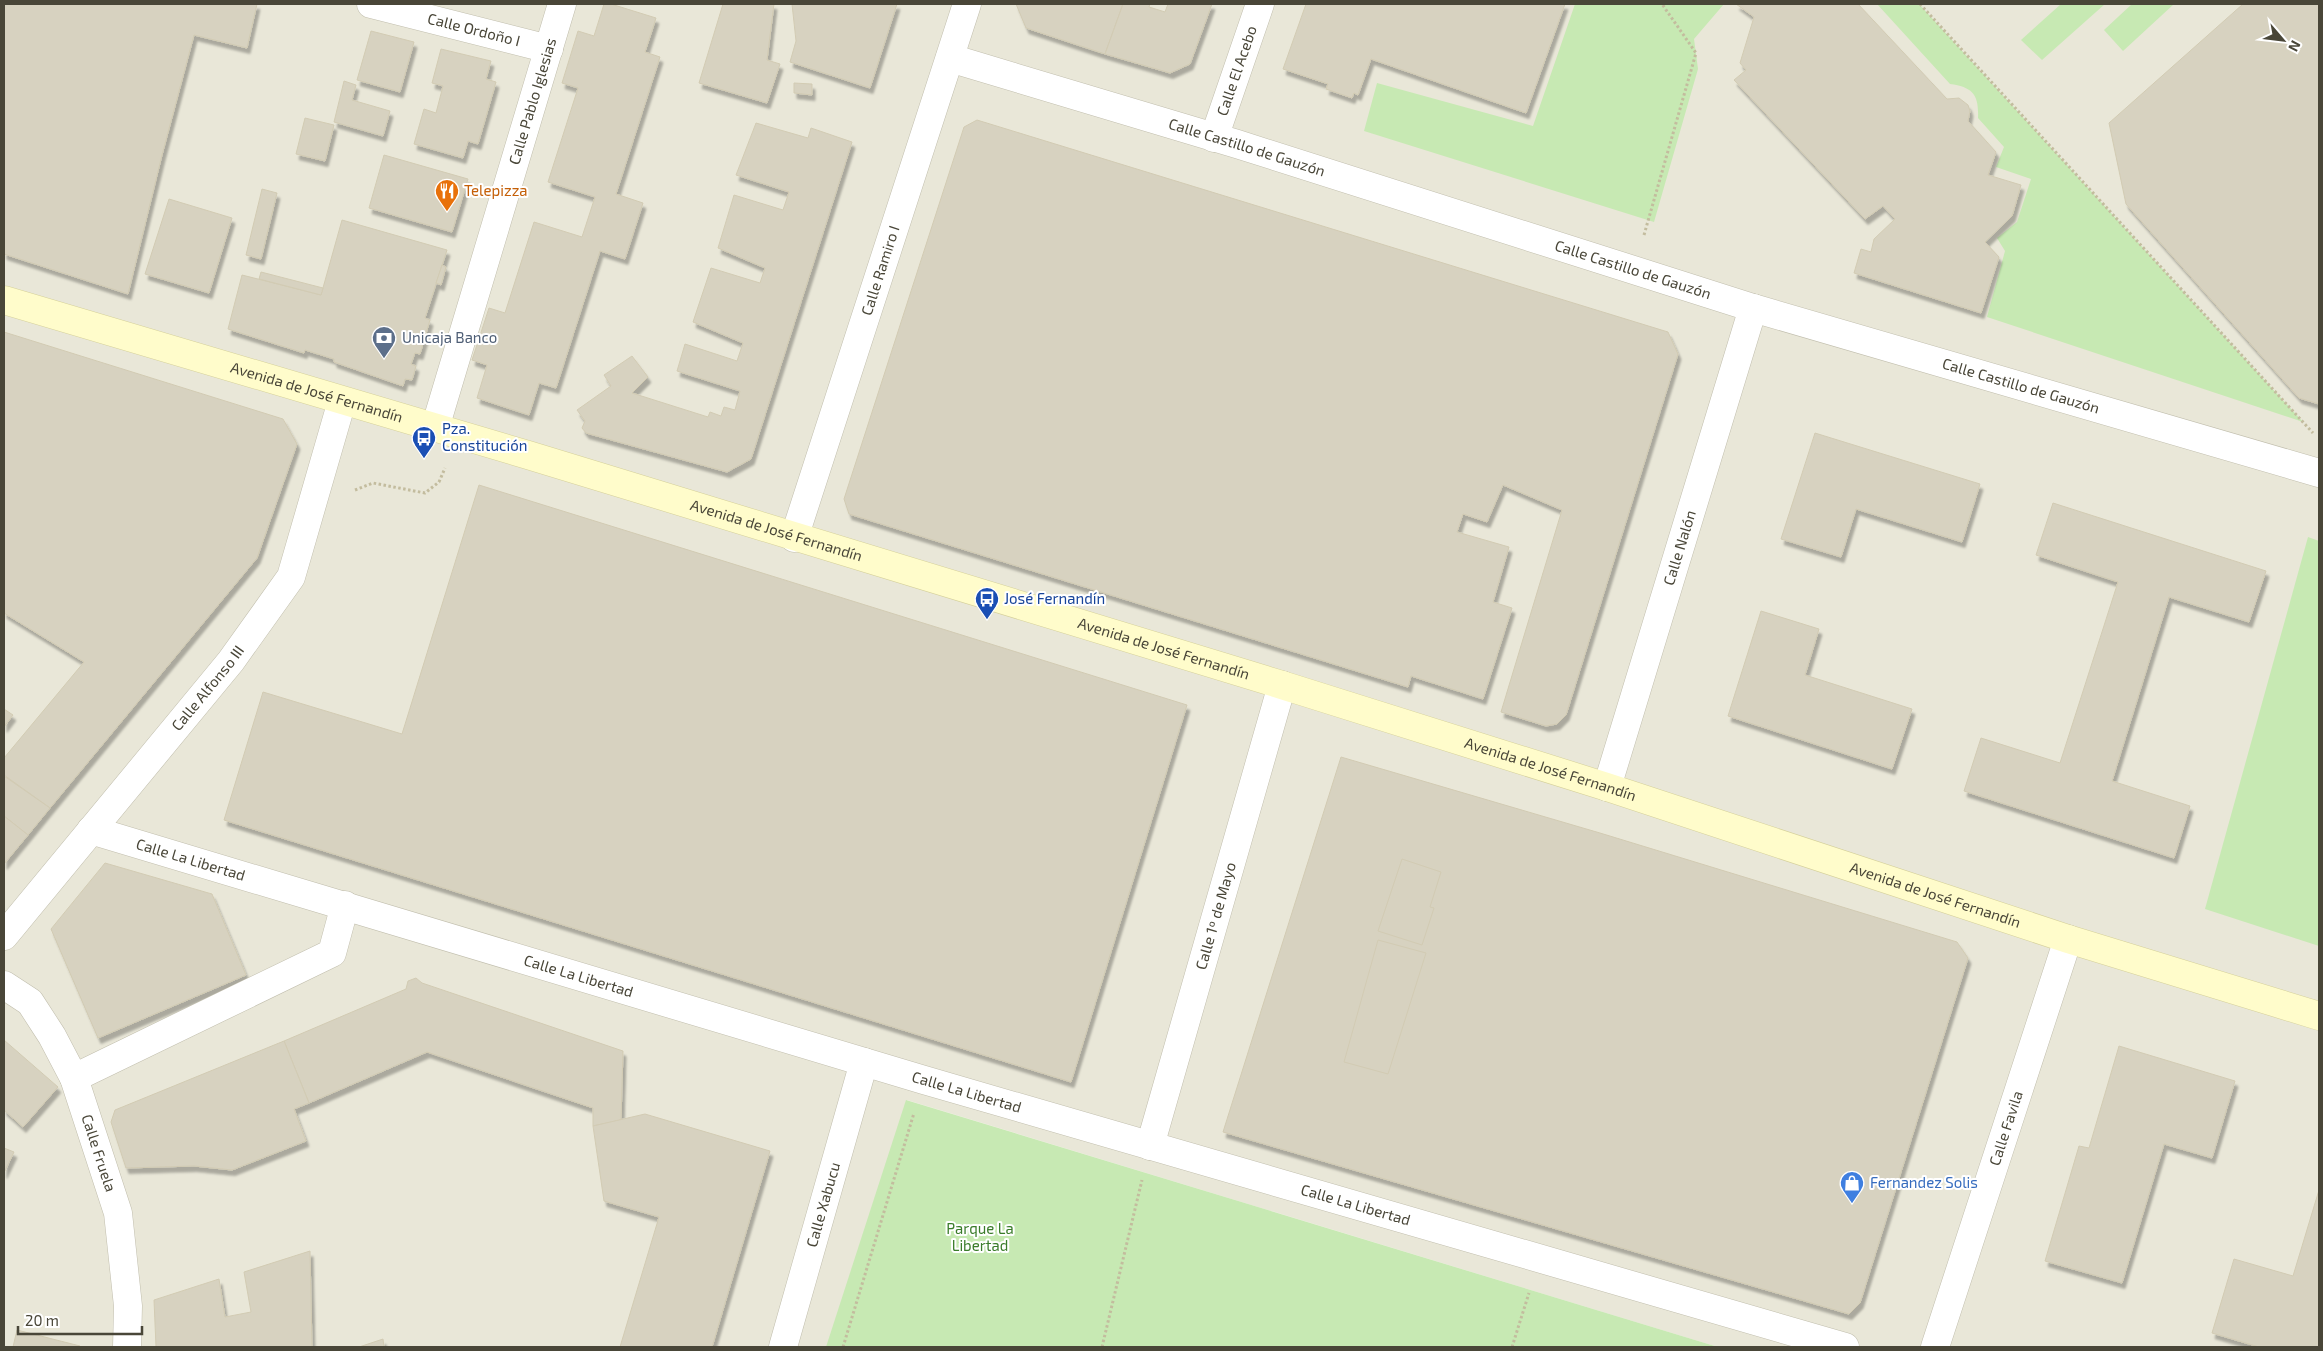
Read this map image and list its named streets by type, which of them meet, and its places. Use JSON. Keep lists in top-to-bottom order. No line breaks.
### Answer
{"streets":{"street":["Calle Ordoño I","Calle El Acebo","Calle Pablo Iglesias","Calle Castillo de Gauzón","Calle Ramiro I","Avenida de José Fernandín","Calle Nalón","Calle Alfonso III","Calle La Libertad","Calle 1º de Mayo","Calle Favila","Calle Fruela","Calle Xabucu"]},"crossings":[["Calle Ordoño I","Calle Pablo Iglesias"],["Calle El Acebo","Calle Castillo de Gauzón"],["Calle Pablo Iglesias","Avenida de José Fernandín"],["Calle Castillo de Gauzón","Calle Ramiro I"],["Calle Castillo de Gauzón","Calle Nalón"],["Calle Ramiro I","Avenida de José Fernandín"],["Avenida de José Fernandín","Calle Nalón"],["Avenida de José Fernandín","Calle Alfonso III"],["Avenida de José Fernandín","Calle 1º de Mayo"],["Avenida de José Fernandín","Calle Favila"],["Calle Alfonso III","Calle La Libertad"],["Calle La Libertad","Calle 1º de Mayo"],["Calle La Libertad","Calle Xabucu"]],"parks":["Parque La Libertad"],"places":{"restaurant":["Telepizza"],"bank":["Unicaja Banco"],"bus stop":["Pza. Constitución","José Fernandín"],"shop":["Fernandez Solis"]},"scale_bar":"20 m","north":"bottom right"}
